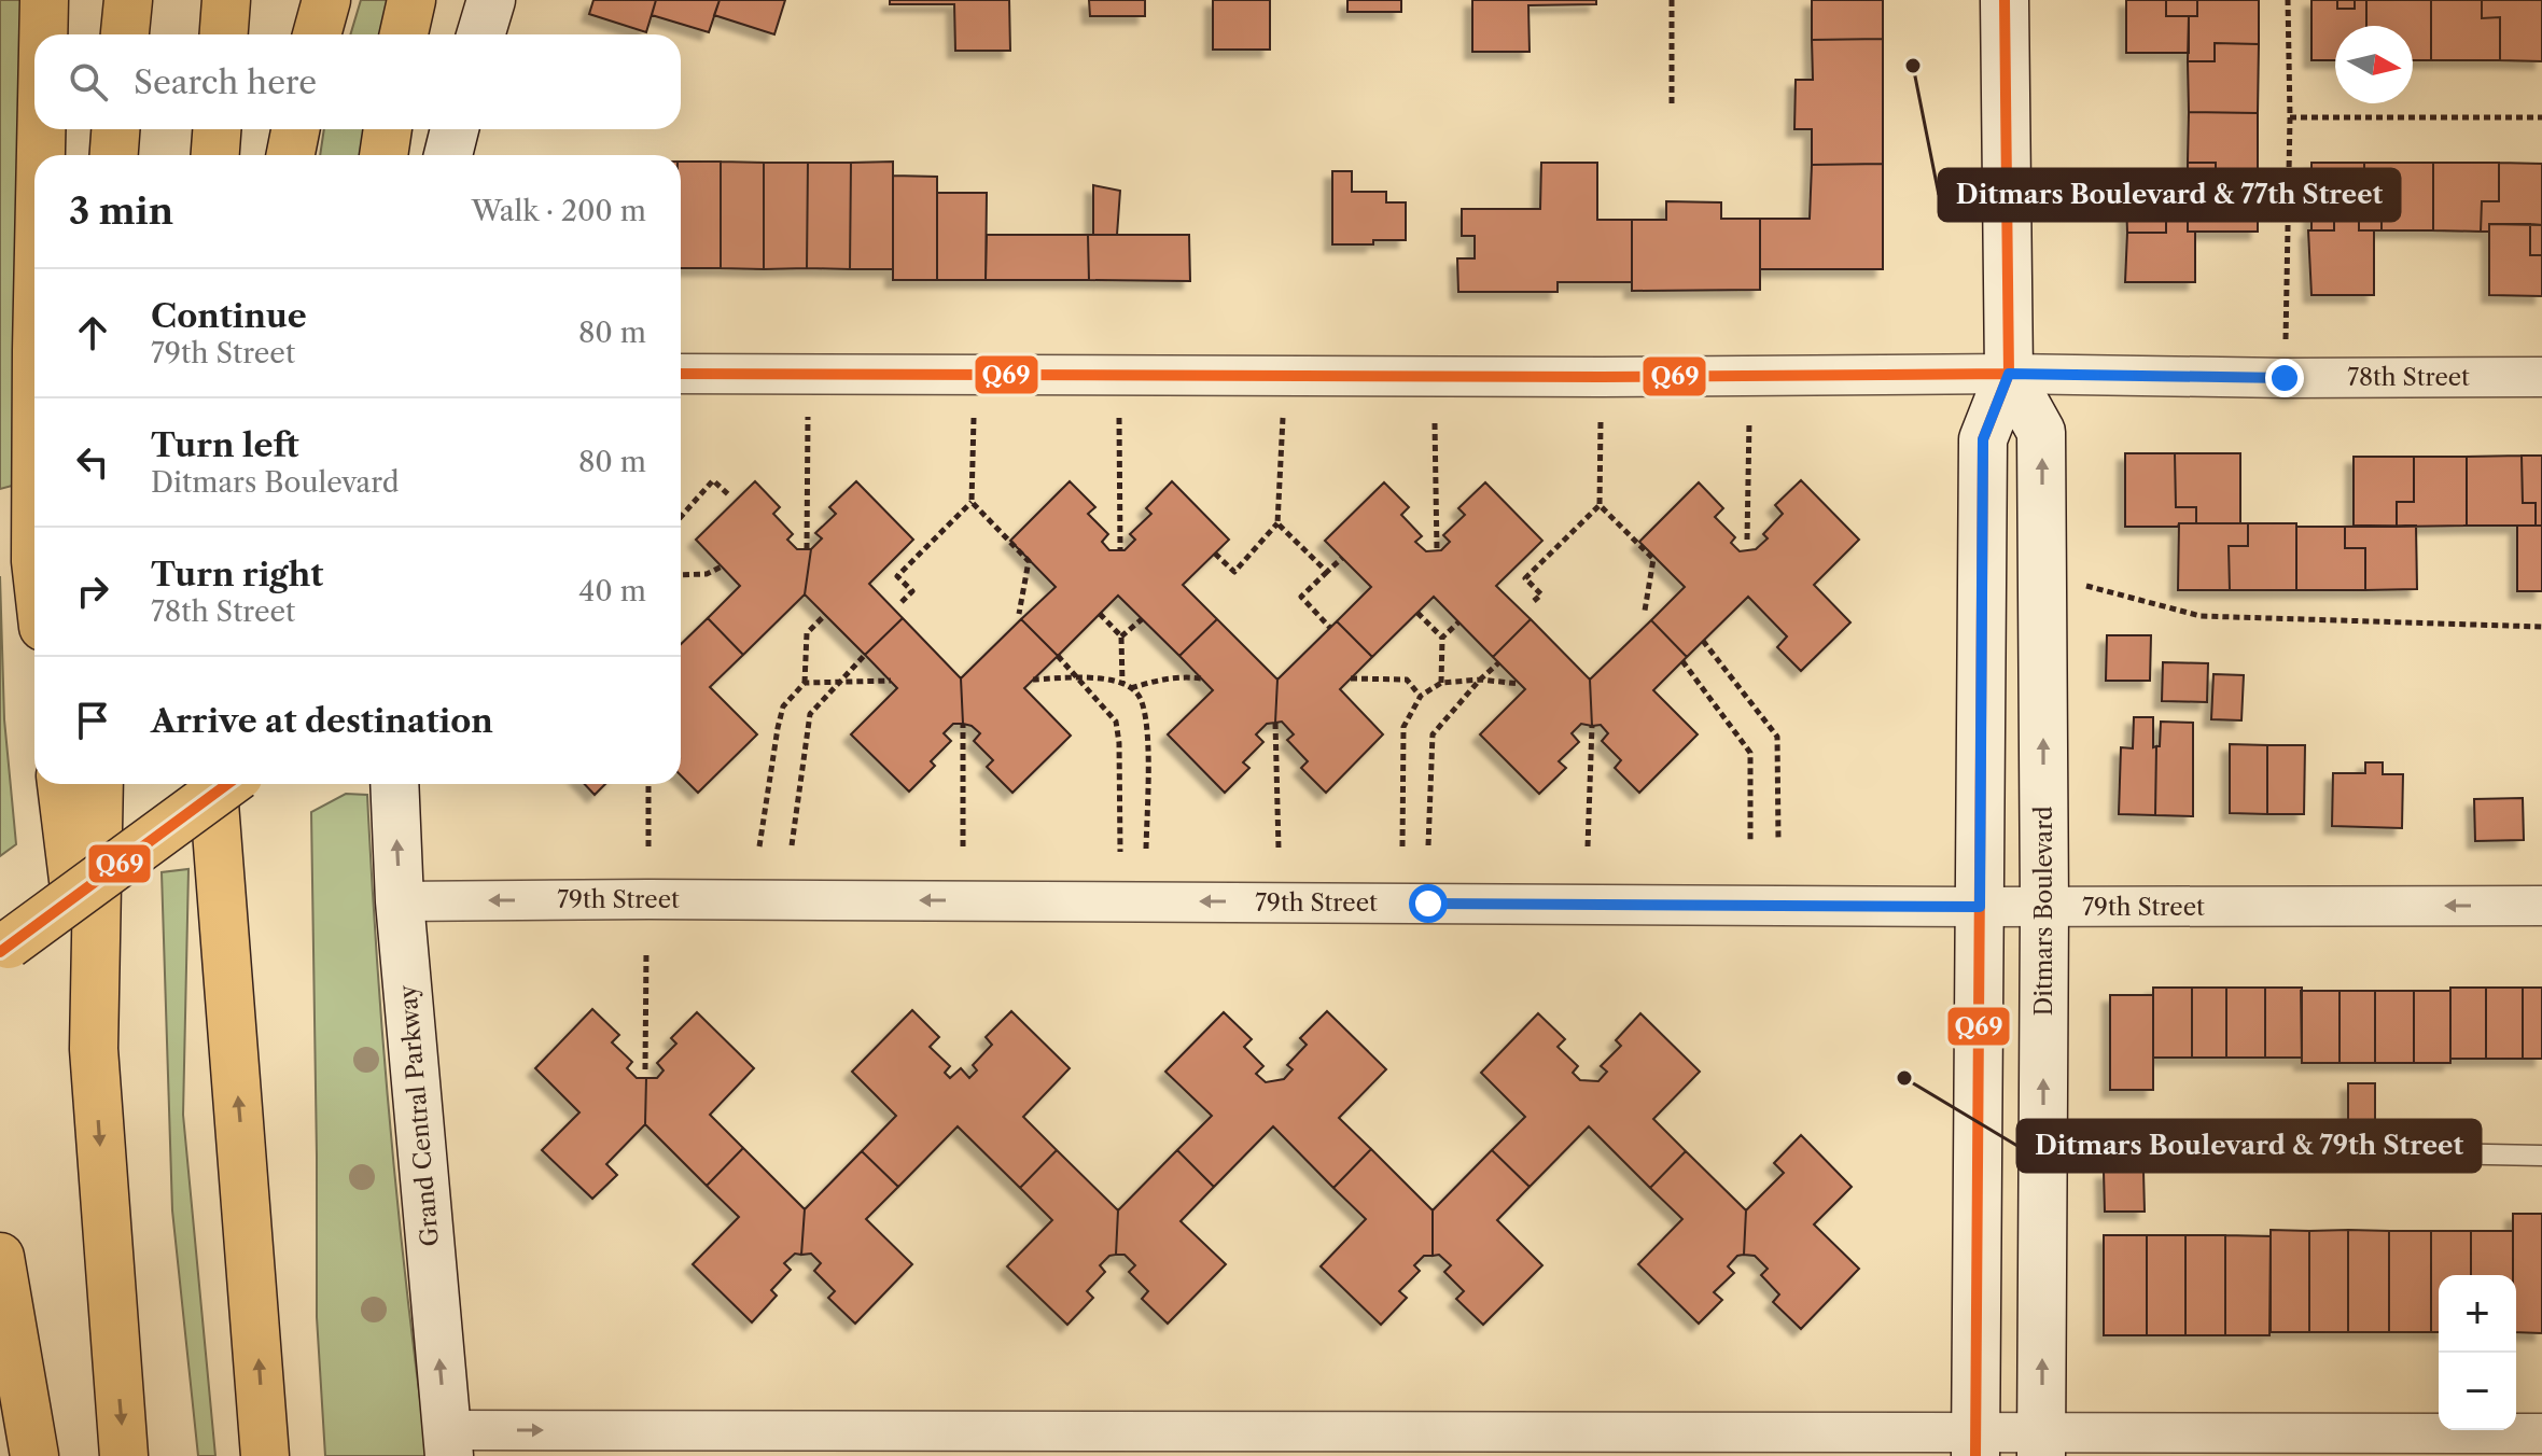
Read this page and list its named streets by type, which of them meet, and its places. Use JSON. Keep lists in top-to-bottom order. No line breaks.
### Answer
{"streets":{"street":["78th Street","79th Street","Ditmars Boulevard","Grand Central Parkway"]},"crossings":[["78th Street","Ditmars Boulevard"],["79th Street","Ditmars Boulevard"],["79th Street","Grand Central Parkway"]],"one_way":["79th Street","Grand Central Parkway"],"places":["Ditmars Boulevard & 77th Street","Ditmars Boulevard & 79th Street"],"lines":["transit line Q69"],"north":"right","page":{"search":"Search here","heading":["3 min","Walk · 200 m"],"list":[["Continue","79th Street","80 m"],["Turn left","Ditmars Boulevard","80 m"],["Turn right","78th Street","40 m"],"Arrive at destination"],"map_buttons":["+","−"]}}
